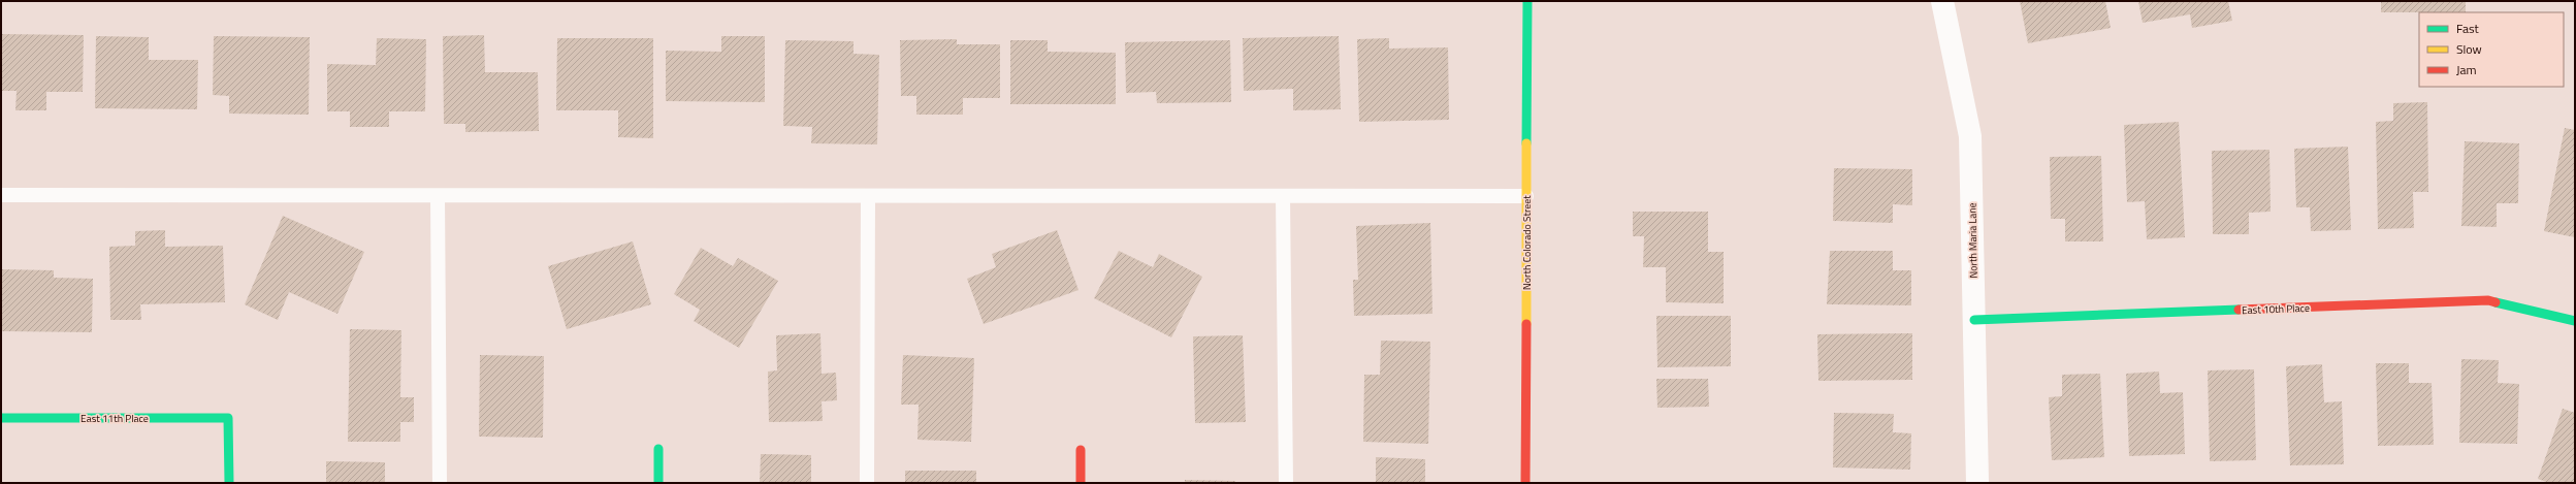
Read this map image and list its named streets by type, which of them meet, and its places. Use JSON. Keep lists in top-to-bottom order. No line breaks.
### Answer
{"streets":{"street":["North Maria Lane","North Colorado Street","East 10th Place","East 11th Place"]},"crossings":[["North Maria Lane","East 10th Place"]],"legend":["Fast","Slow","Jam"]}
